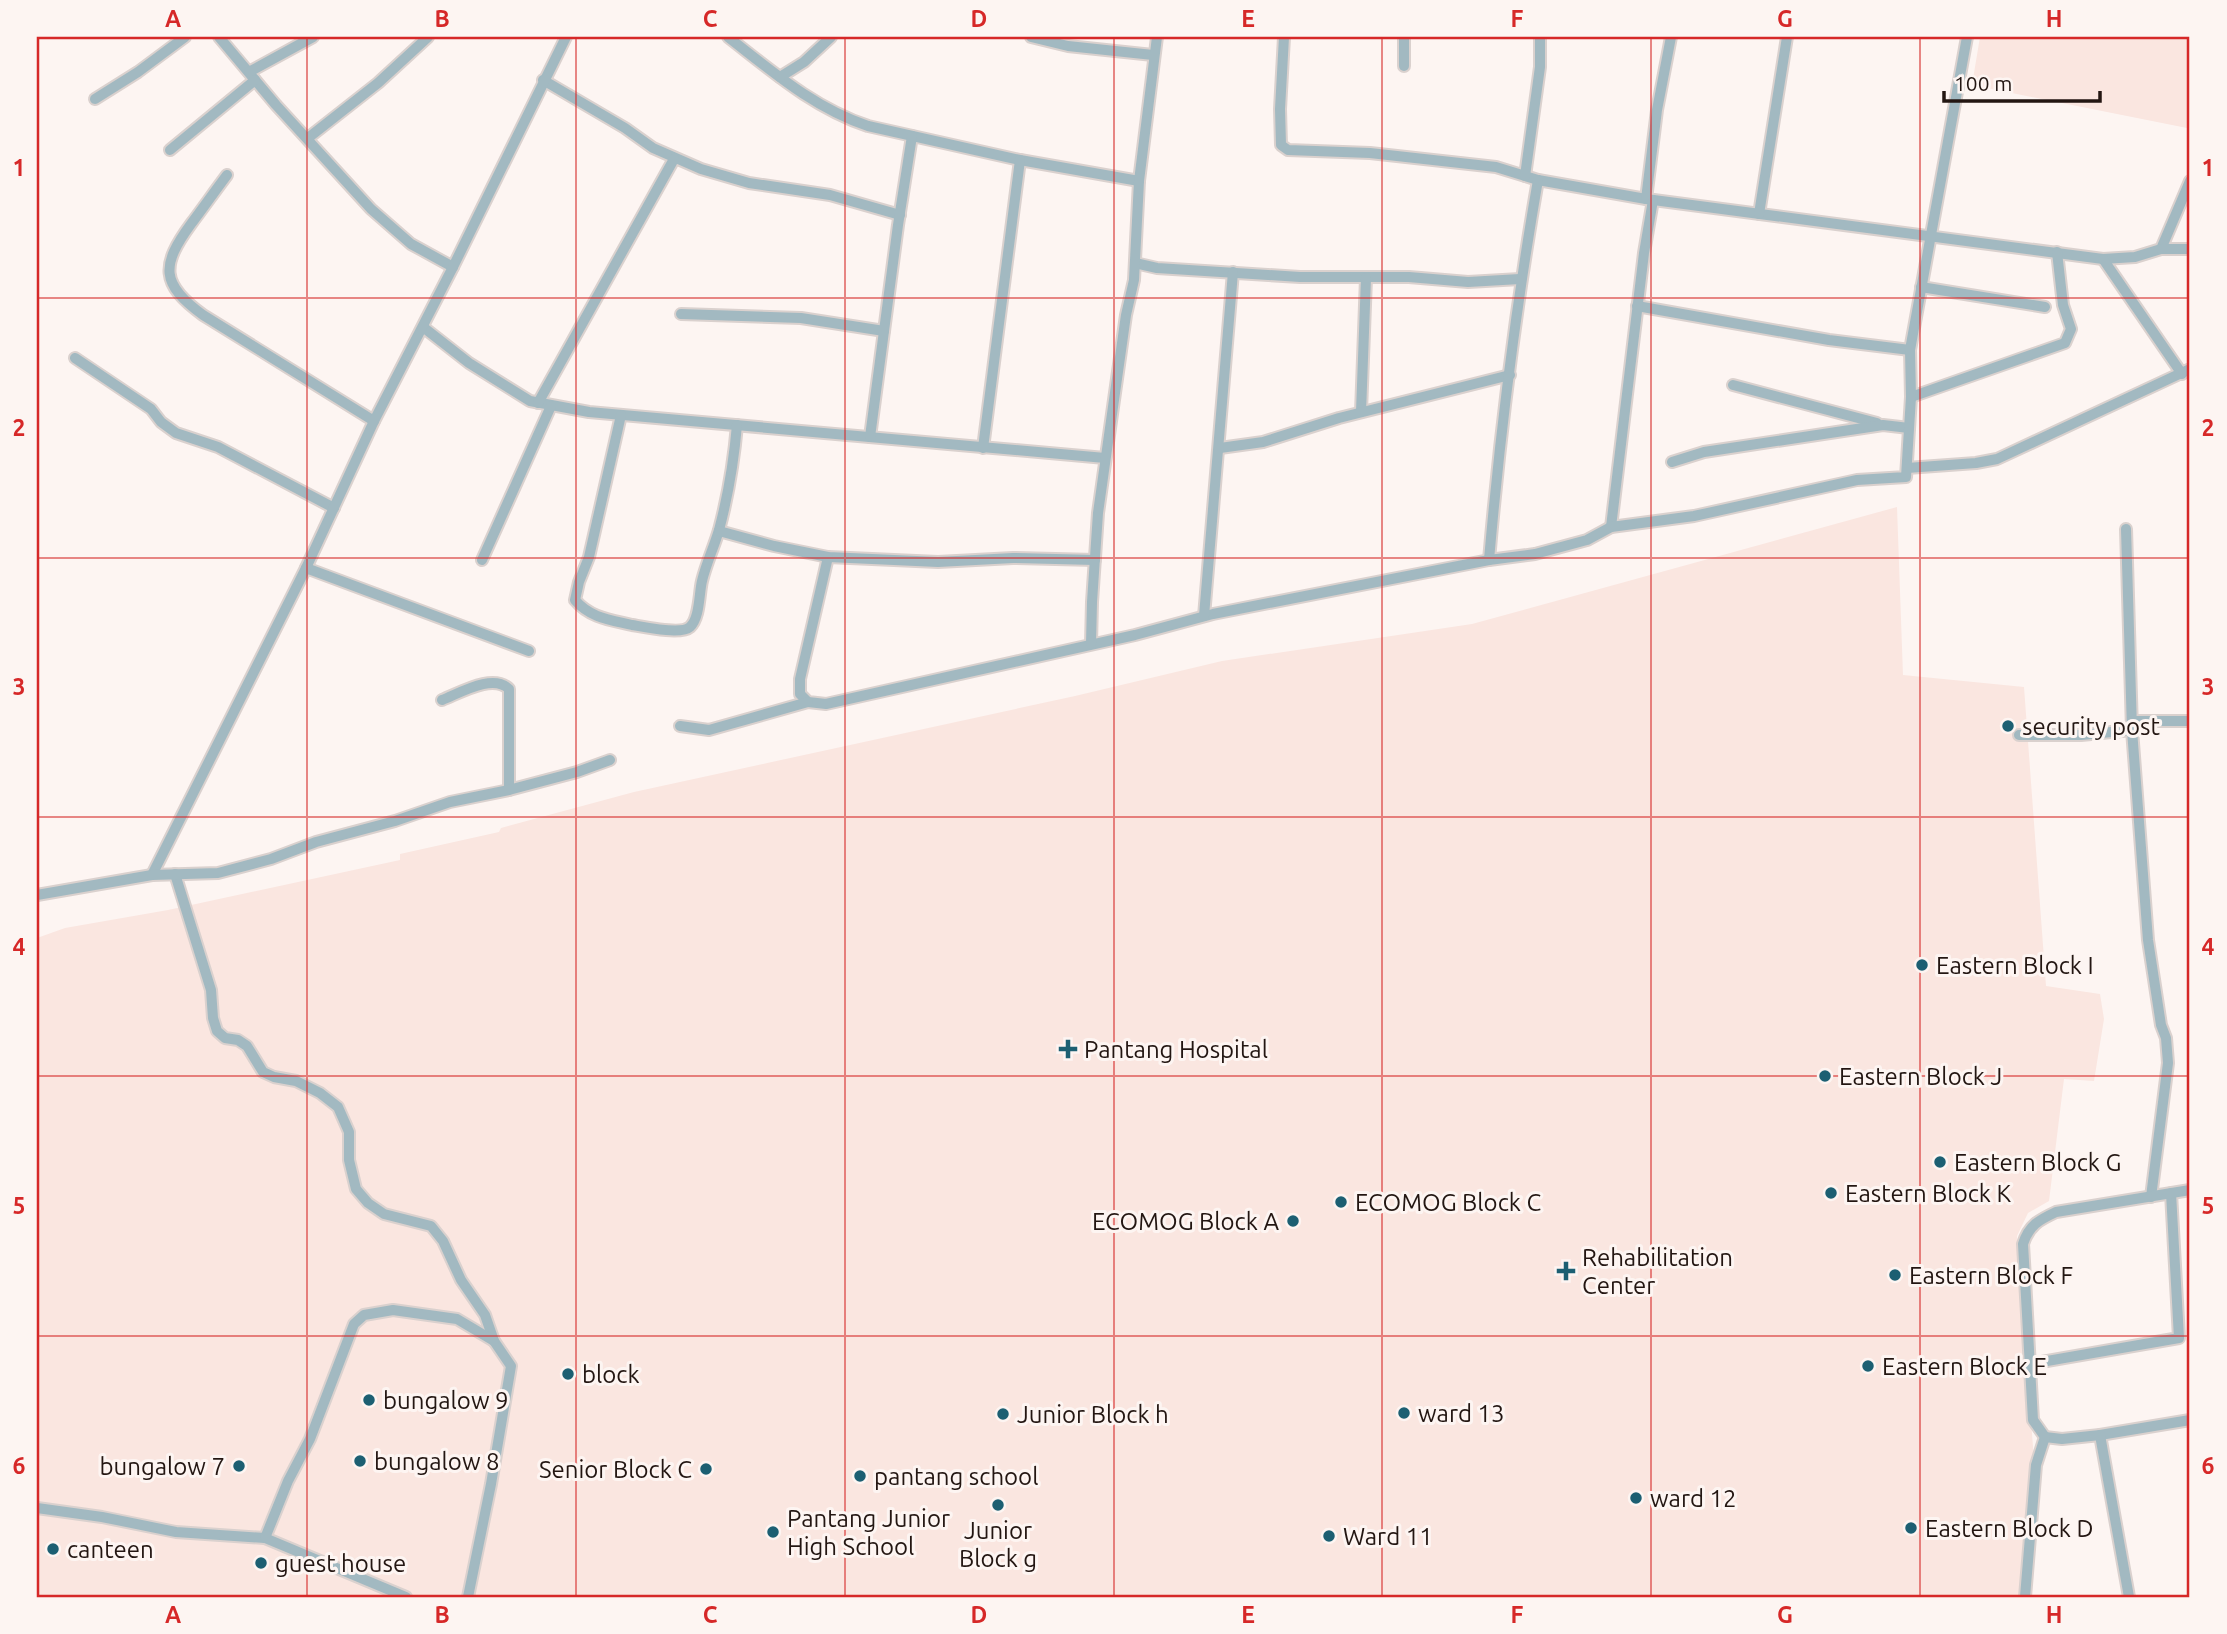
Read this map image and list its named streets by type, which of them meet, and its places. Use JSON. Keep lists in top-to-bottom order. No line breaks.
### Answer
{"places":{"other":["security post","Eastern Block I","Eastern Block J","Eastern Block G","Eastern Block K","ECOMOG Block C","ECOMOG Block A","Eastern Block F","Eastern Block E","block","bungalow 9","ward 13","Junior Block h","bungalow 8","bungalow 7","Senior Block C","pantang school","ward 12","Junior Block g","Eastern Block D","Pantang Junior High School","Ward 11","canteen","guest house"],"health":["Pantang Hospital","Rehabilitation Center"]},"scale_bar":"100 m","grid":{"columns":["A","B","C","D","E","F","G","H"],"rows":["1","2","3","4","5","6"]}}
